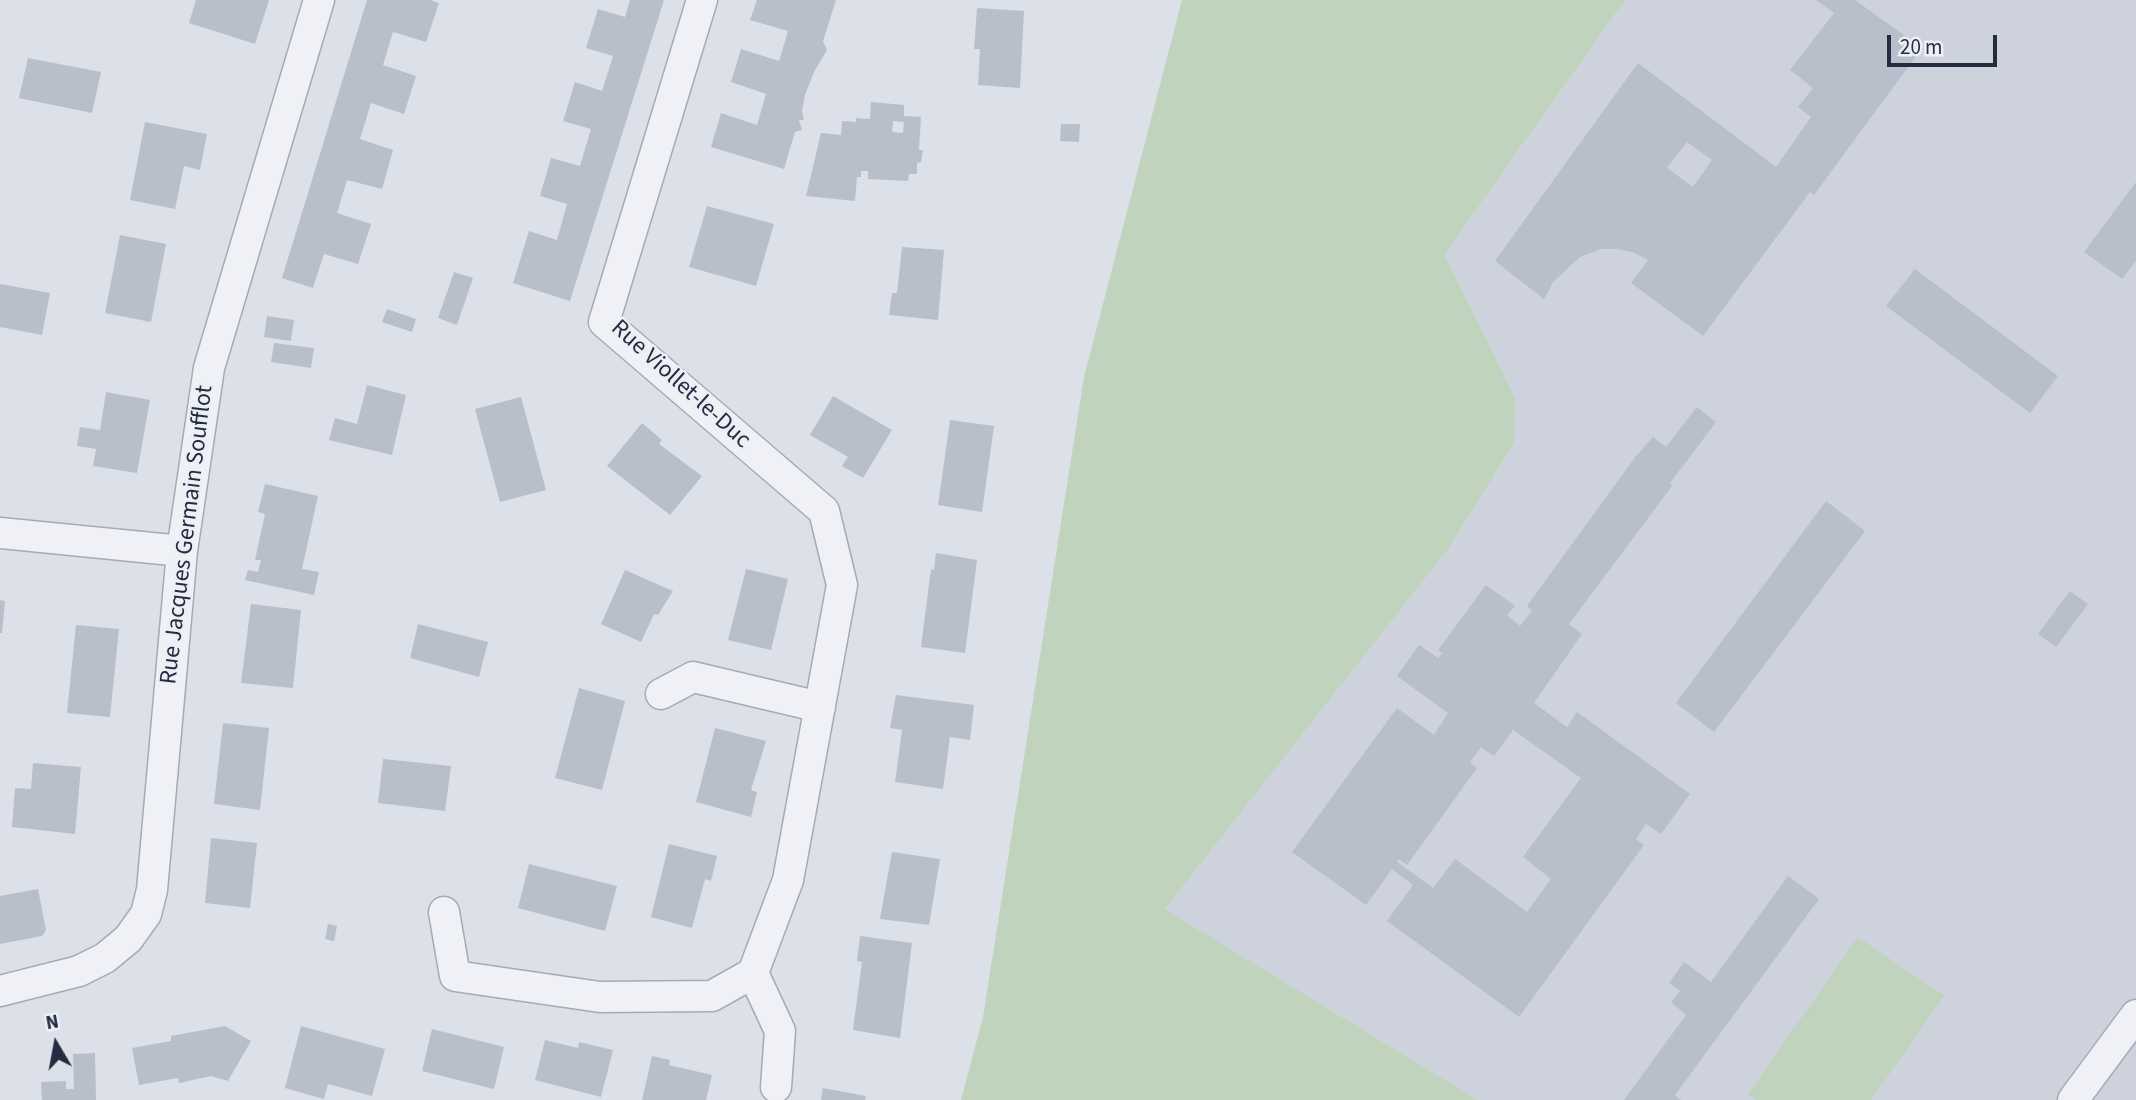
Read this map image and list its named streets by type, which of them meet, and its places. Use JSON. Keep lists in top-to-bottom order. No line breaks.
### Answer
{"streets":{"street":["Rue Viollet-le-Duc","Rue Jacques Germain Soufflot"]},"scale_bar":"20 m","north":"top"}
